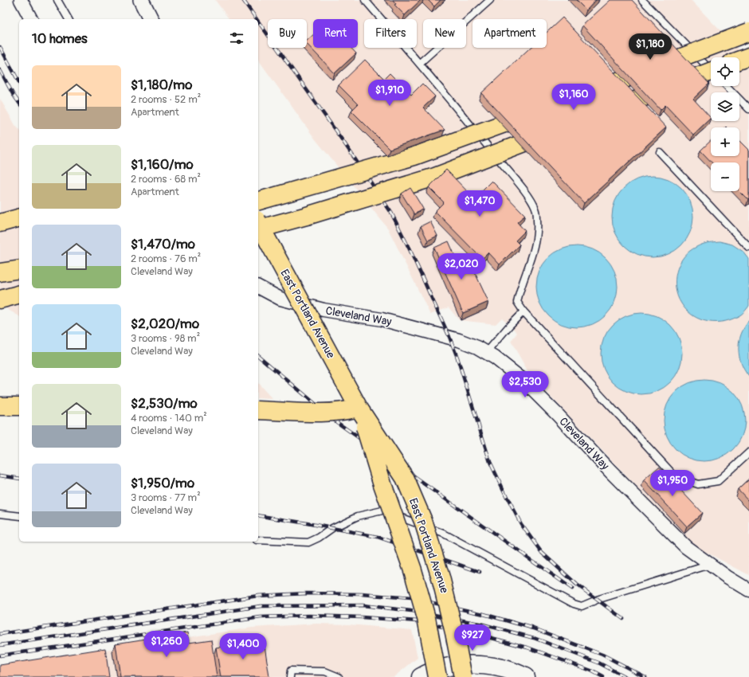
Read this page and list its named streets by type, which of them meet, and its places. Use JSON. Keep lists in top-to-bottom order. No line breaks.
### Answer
{"streets":{"main road":["East Portland Avenue"],"street":["Cleveland Way"]},"page":{"chip":["Buy","Rent","Filters","New","Apartment"],"heading":"10 homes","price":["$1,180","$1,910","$1,160","$1,470","$2,020","$2,530","$1,950","$927","$1,260","$1,400"],"map_buttons":["+","−"],"list":[{"name":"$1,180/mo","note":"2 rooms · 52 m² · Apartment"},{"name":"$1,160/mo","note":"2 rooms · 68 m² · Apartment"},{"name":"$1,470/mo","note":"2 rooms · 76 m² · Cleveland Way"},{"name":"$2,020/mo","note":"3 rooms · 98 m² · Cleveland Way"},{"name":"$2,530/mo","note":"4 rooms · 140 m² · Cleveland Way"},{"name":"$1,950/mo","note":"3 rooms · 77 m² · Cleveland Way"}]}}
